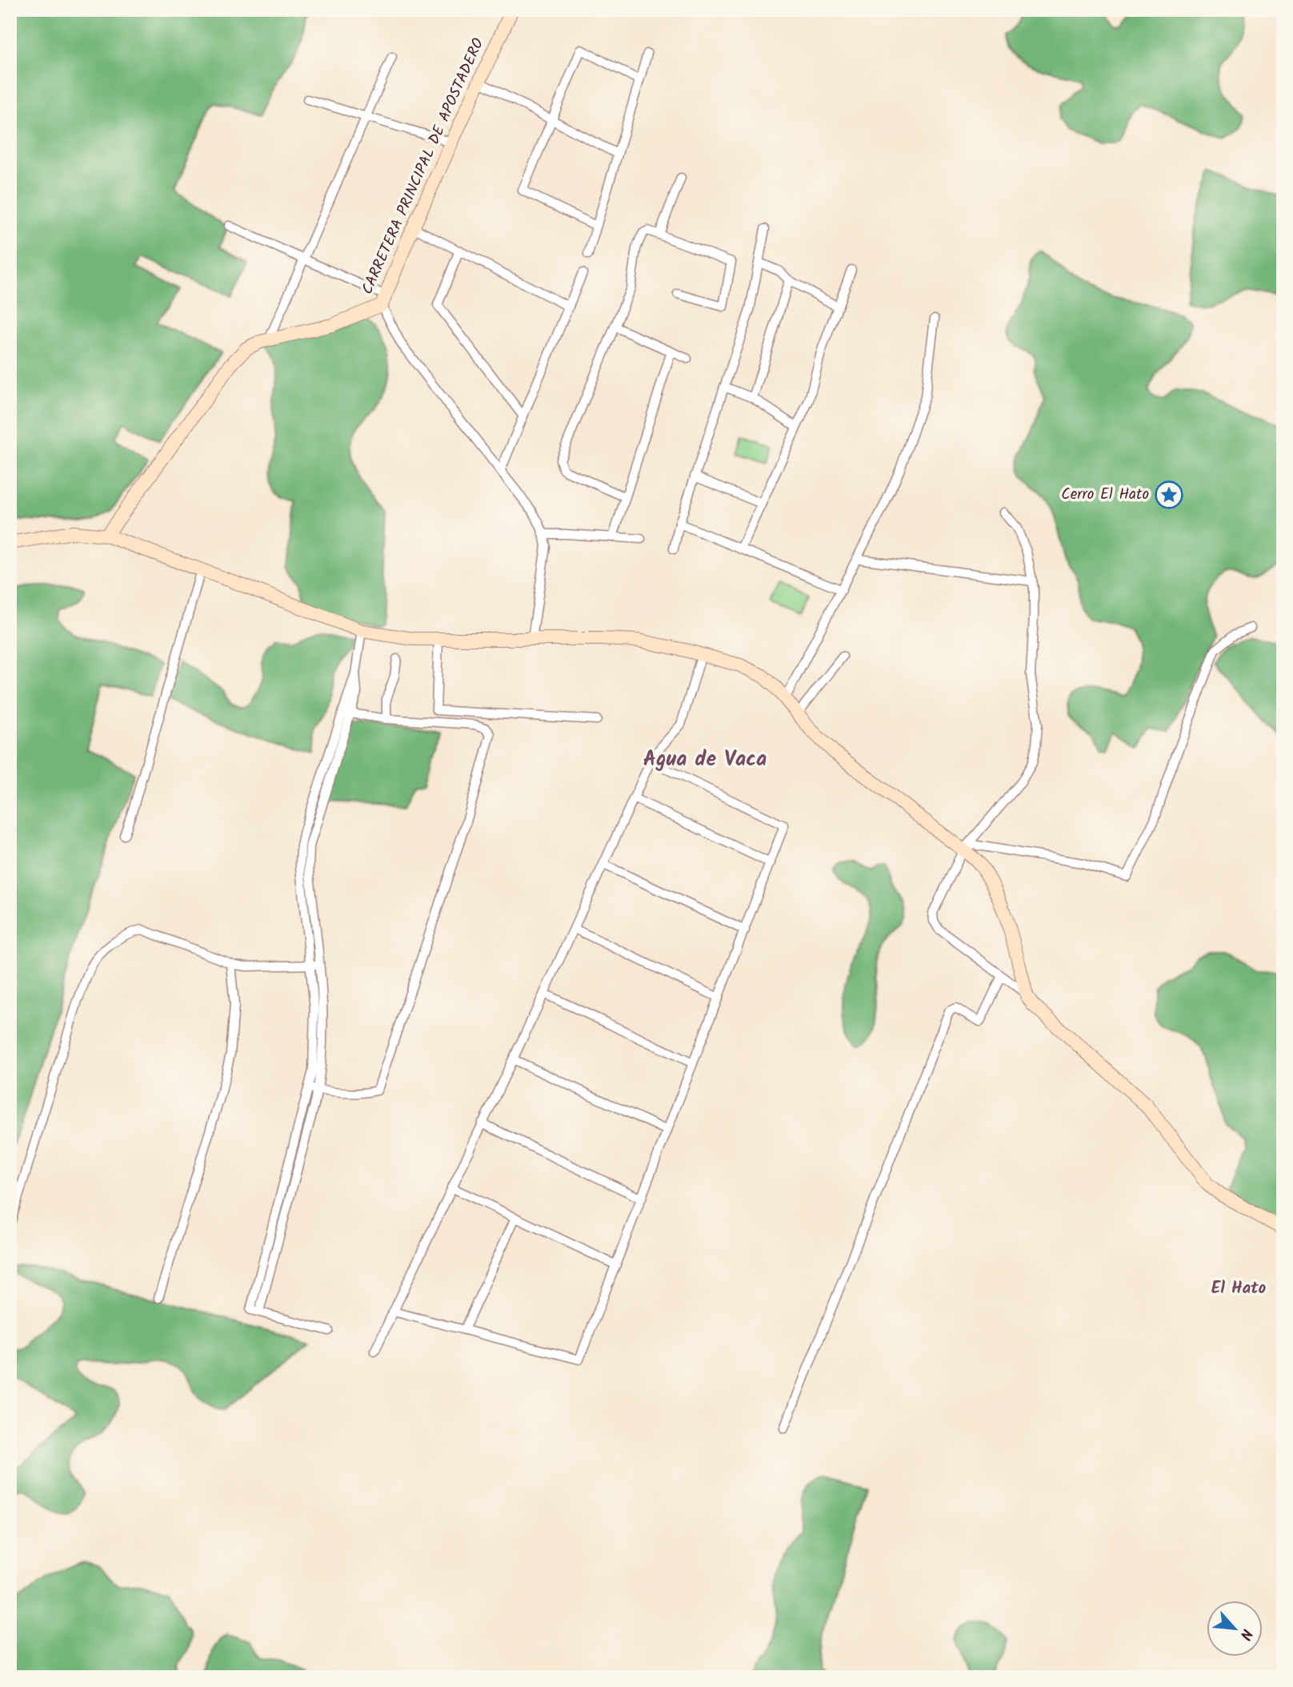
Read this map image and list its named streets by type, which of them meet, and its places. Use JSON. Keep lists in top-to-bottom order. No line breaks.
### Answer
{"streets":{"street":["CARRETERA PRINCIPAL DE APOSTADERO"]},"districts":["Agua de Vaca","El Hato"],"places":{"place":["Cerro El Hato"]},"north":"bottom right"}
